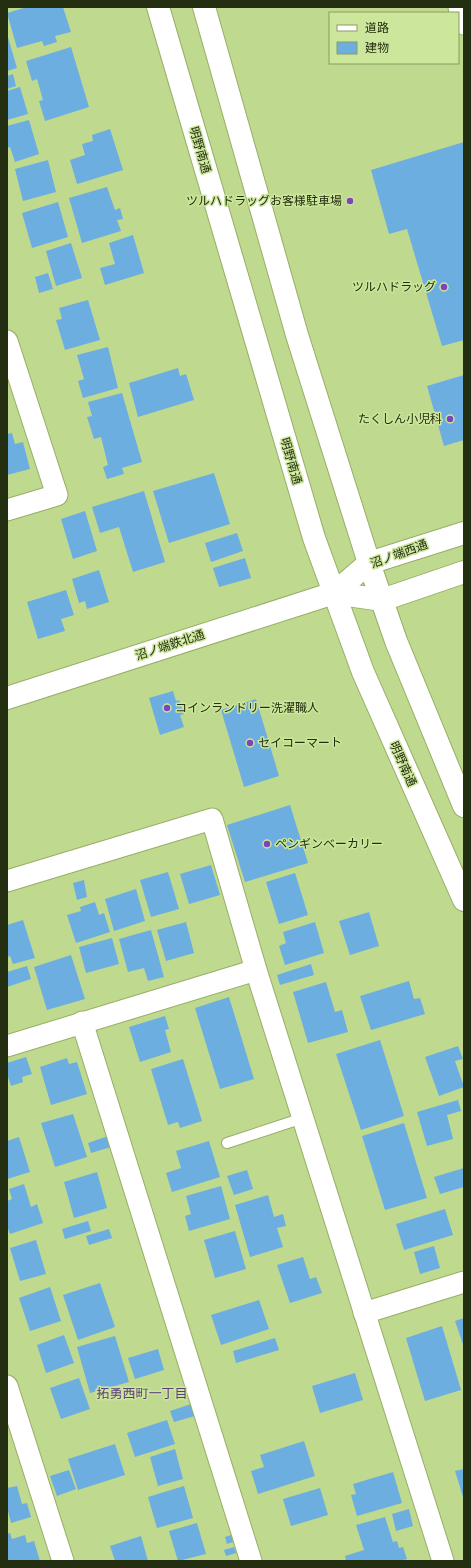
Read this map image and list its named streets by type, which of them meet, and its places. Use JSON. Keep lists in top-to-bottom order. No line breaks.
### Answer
{"streets":{"street":["明野南通","沼ノ端西通","沼ノ端鉄北通"]},"crossings":[["明野南通","沼ノ端西通"],["明野南通","沼ノ端鉄北通"],["沼ノ端西通","沼ノ端鉄北通"]],"districts":["拓勇西町一丁目"],"places":["ツルハドラッグお客様駐車場","ツルハドラッグ","たくしん小児科","コインランドリー洗濯職人","セイコーマート","ペンギンベーカリー"],"legend":["道路","建物"]}
